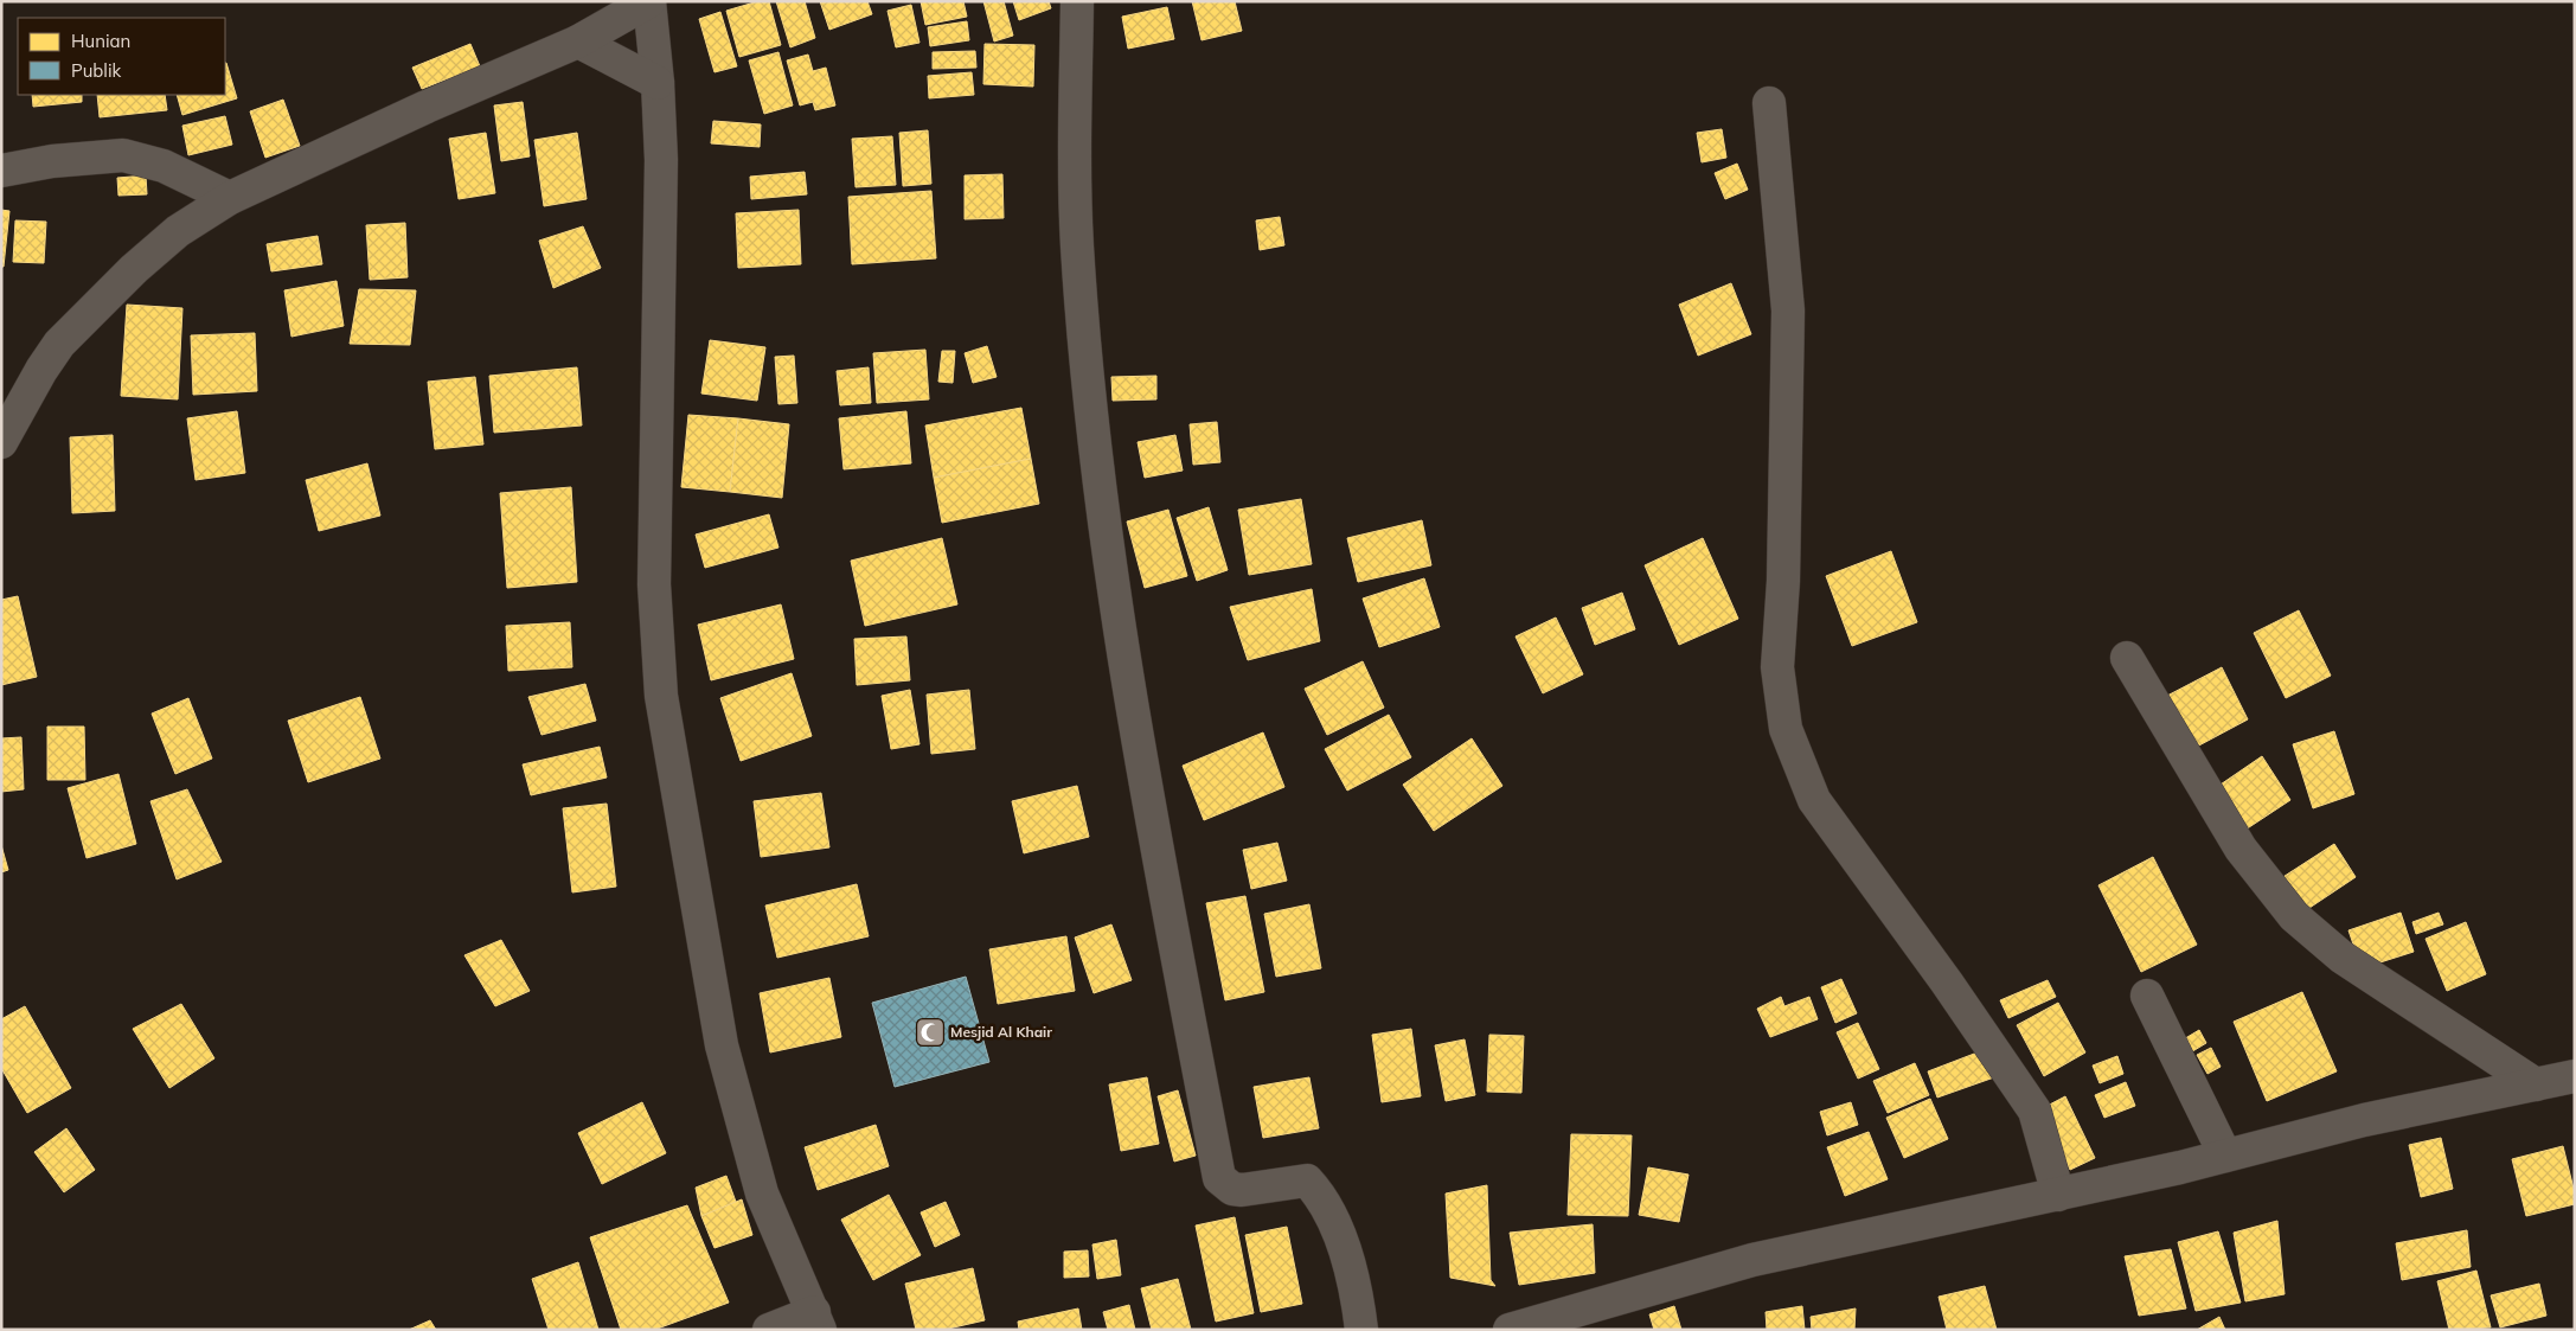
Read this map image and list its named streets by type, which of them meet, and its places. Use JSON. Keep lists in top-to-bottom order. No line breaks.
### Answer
{"places":{"mosque":["Mesjid Al Khair"]},"legend":["Hunian","Publik"]}
